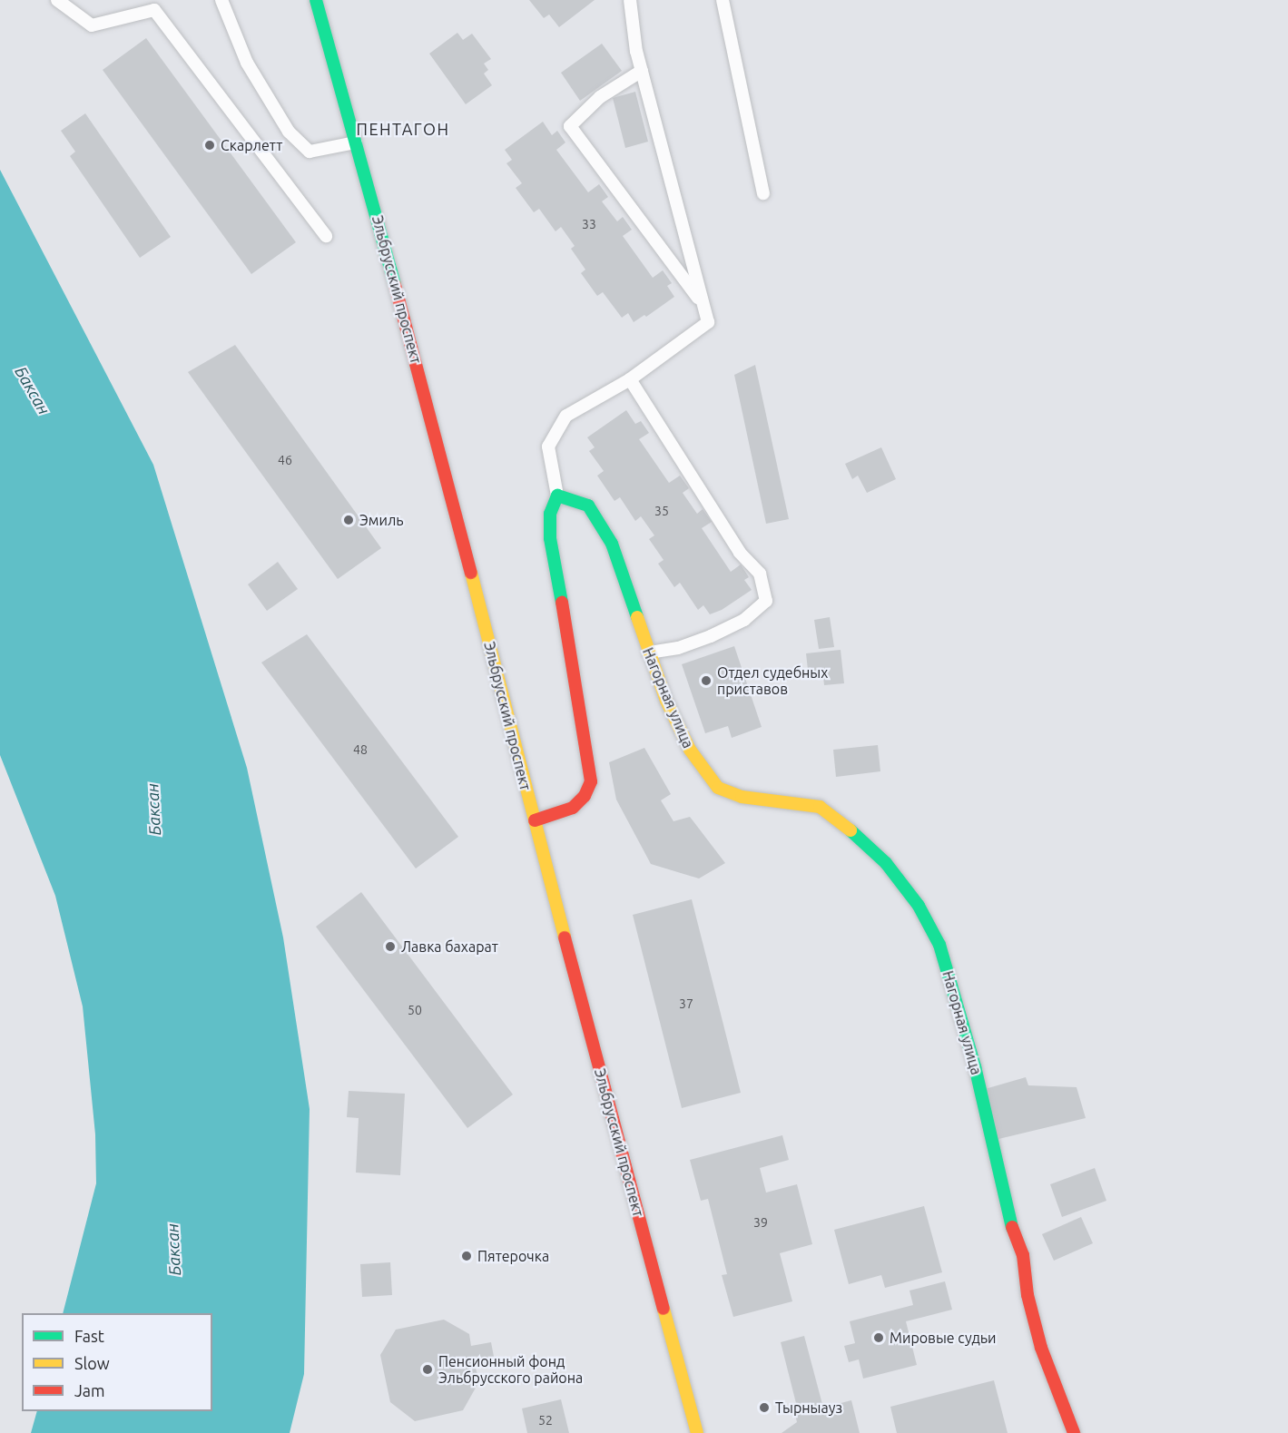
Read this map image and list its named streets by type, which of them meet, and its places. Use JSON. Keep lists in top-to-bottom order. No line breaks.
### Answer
{"streets":{"street":["Эльбрусский проспект","Нагорная улица"]},"districts":["ПЕНТАГОН"],"water":["Баксан"],"places":["Скарлетт","Эмиль","Отдел судебных приставов","Лавка бахарат","Пятерочка","Мировые судьи","Пенсионный фонд Эльбрусского района","Тырныауз"],"house_numbers":["33","46","35","48","37","50","39","52"],"legend":["Fast","Slow","Jam"]}
